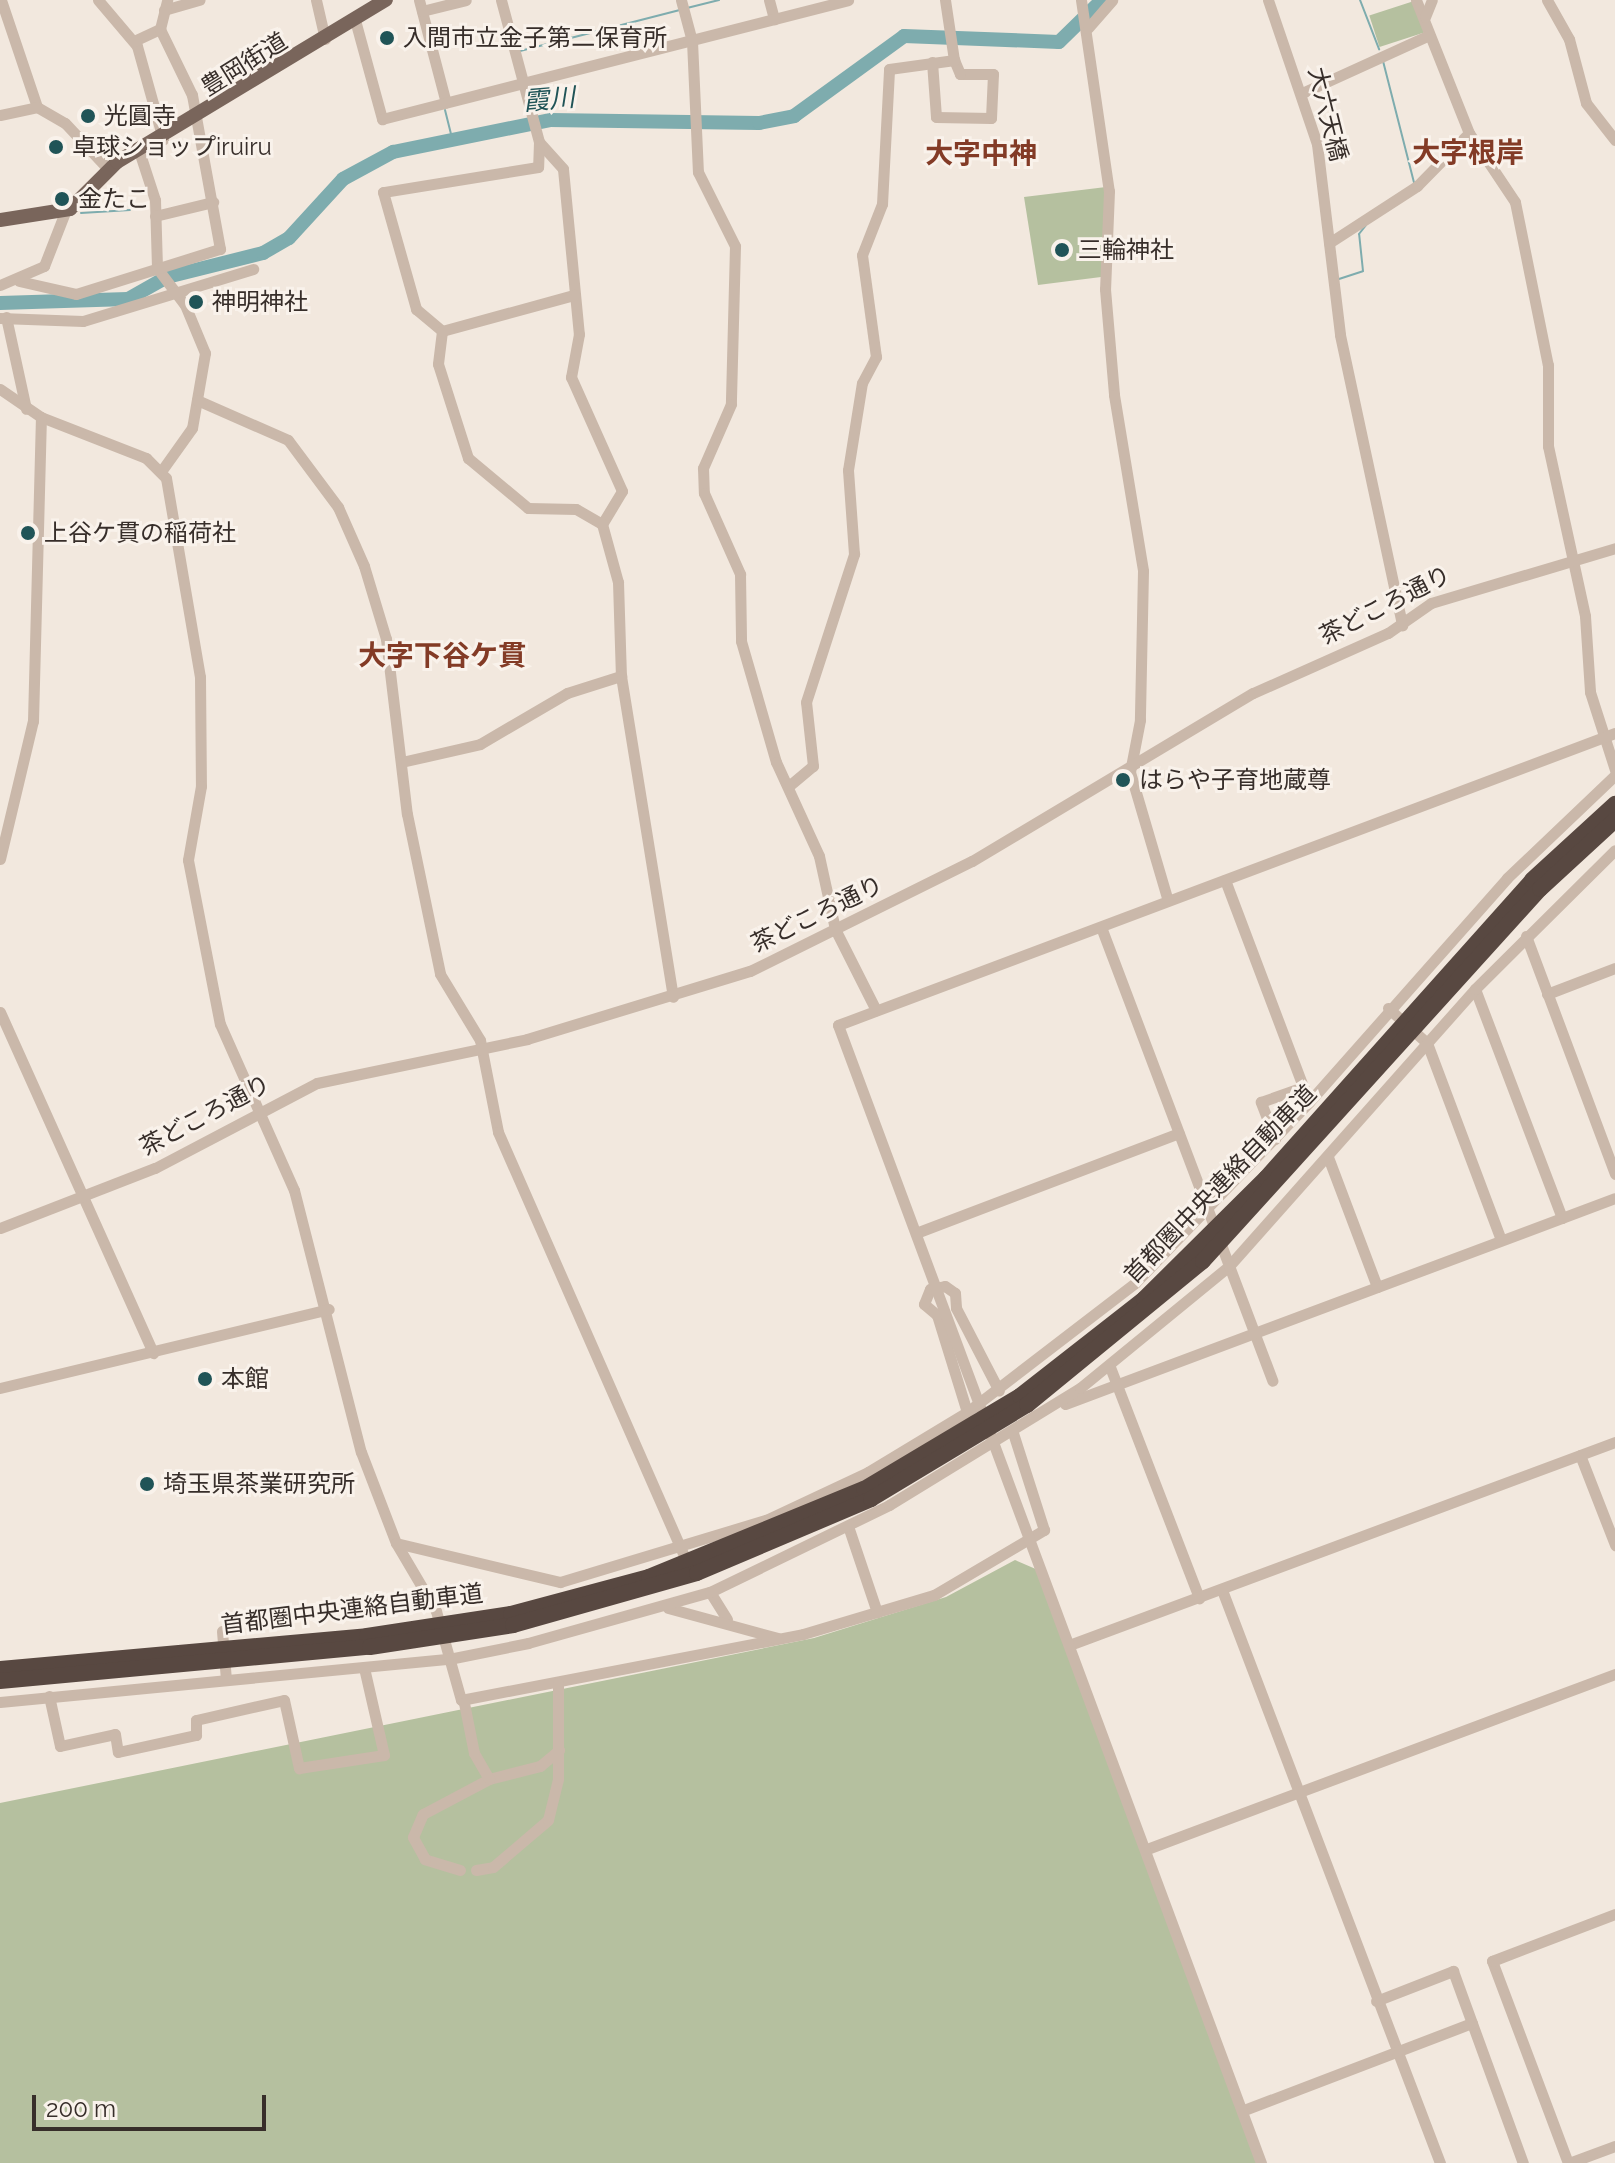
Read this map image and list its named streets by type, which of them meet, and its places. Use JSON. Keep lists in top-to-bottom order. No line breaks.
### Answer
{"streets":{"highway":["首都圏中央連絡自動車道"],"main road":["豊岡街道"],"street":["大六天橋","茶どころ通り"]},"crossings":[["大六天橋","茶どころ通り"]],"districts":["大字根岸","大字中神","大字下谷ケ貫"],"water":["霞川"],"places":["入間市立金子第二保育所","光圓寺","卓球ショップiruiru","金たこ","三輪神社","神明神社","上谷ケ貫の稲荷社","はらや子育地蔵尊","本館","埼玉県茶業研究所"],"scale_bar":"200 m"}
